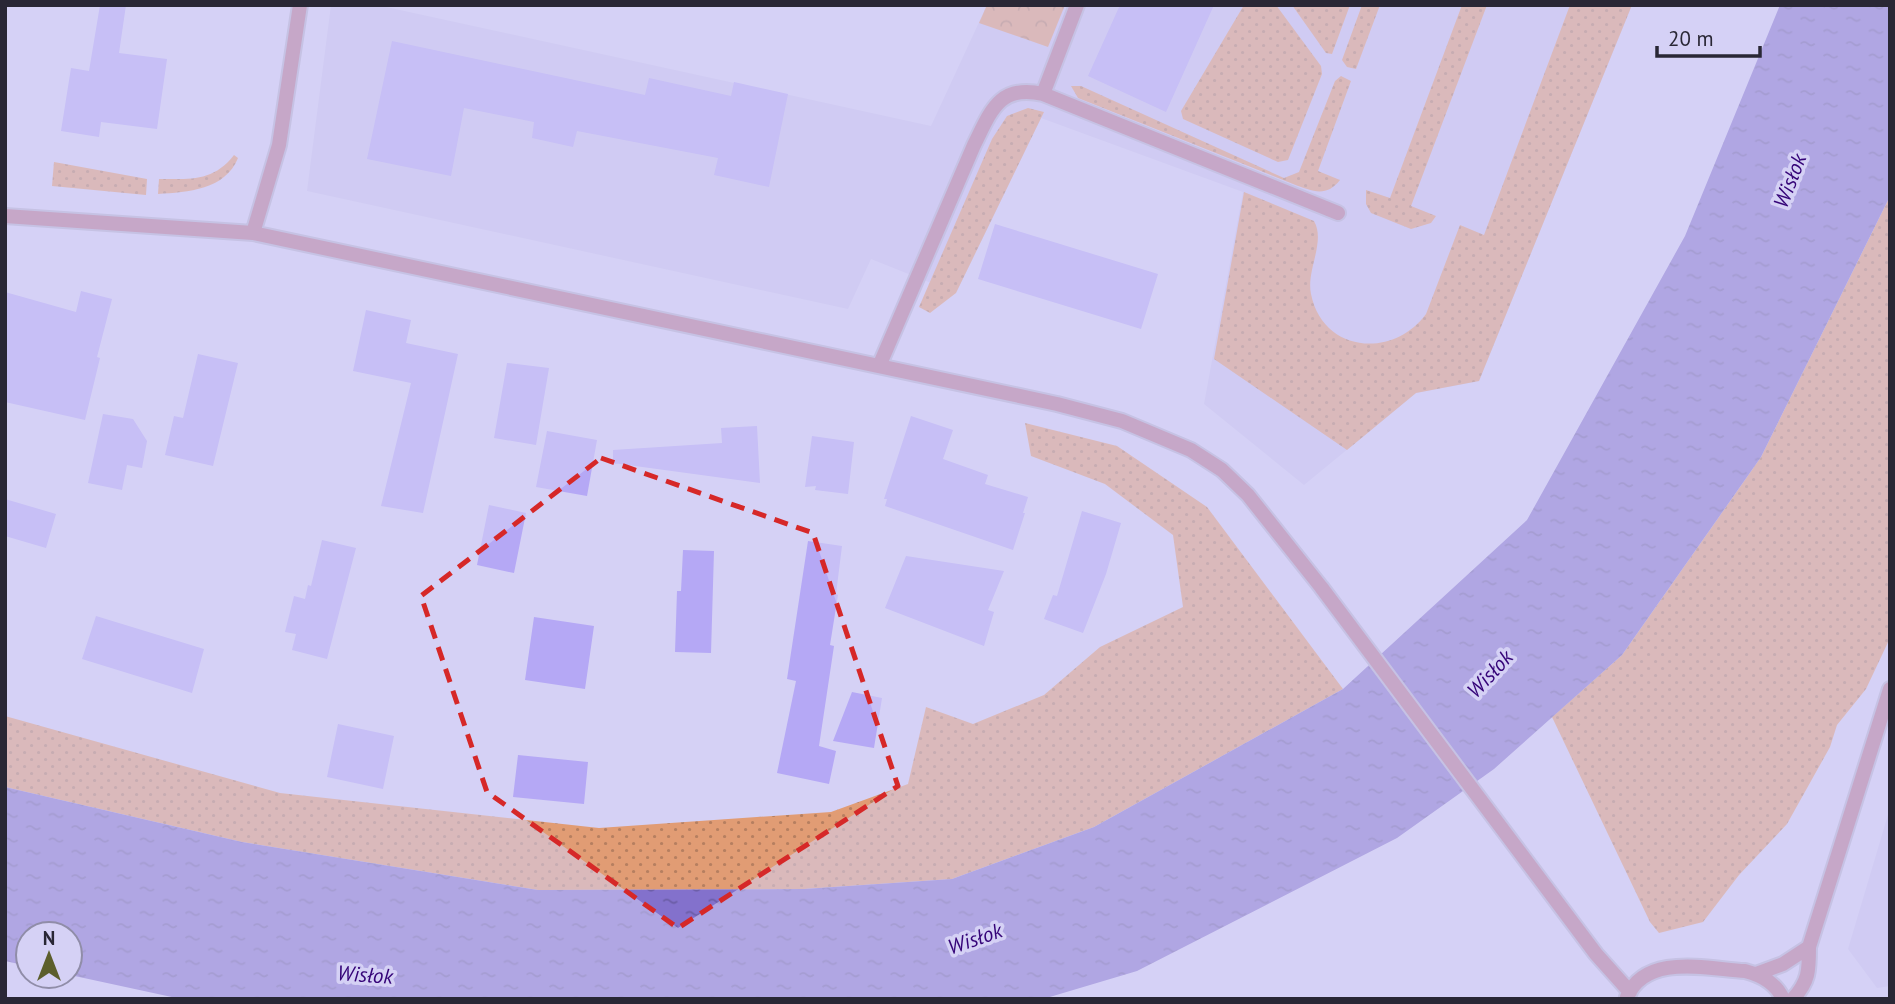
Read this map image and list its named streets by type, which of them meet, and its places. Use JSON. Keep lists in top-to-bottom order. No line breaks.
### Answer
{"water":["Wisłok"],"scale_bar":"20 m","north":"top"}
